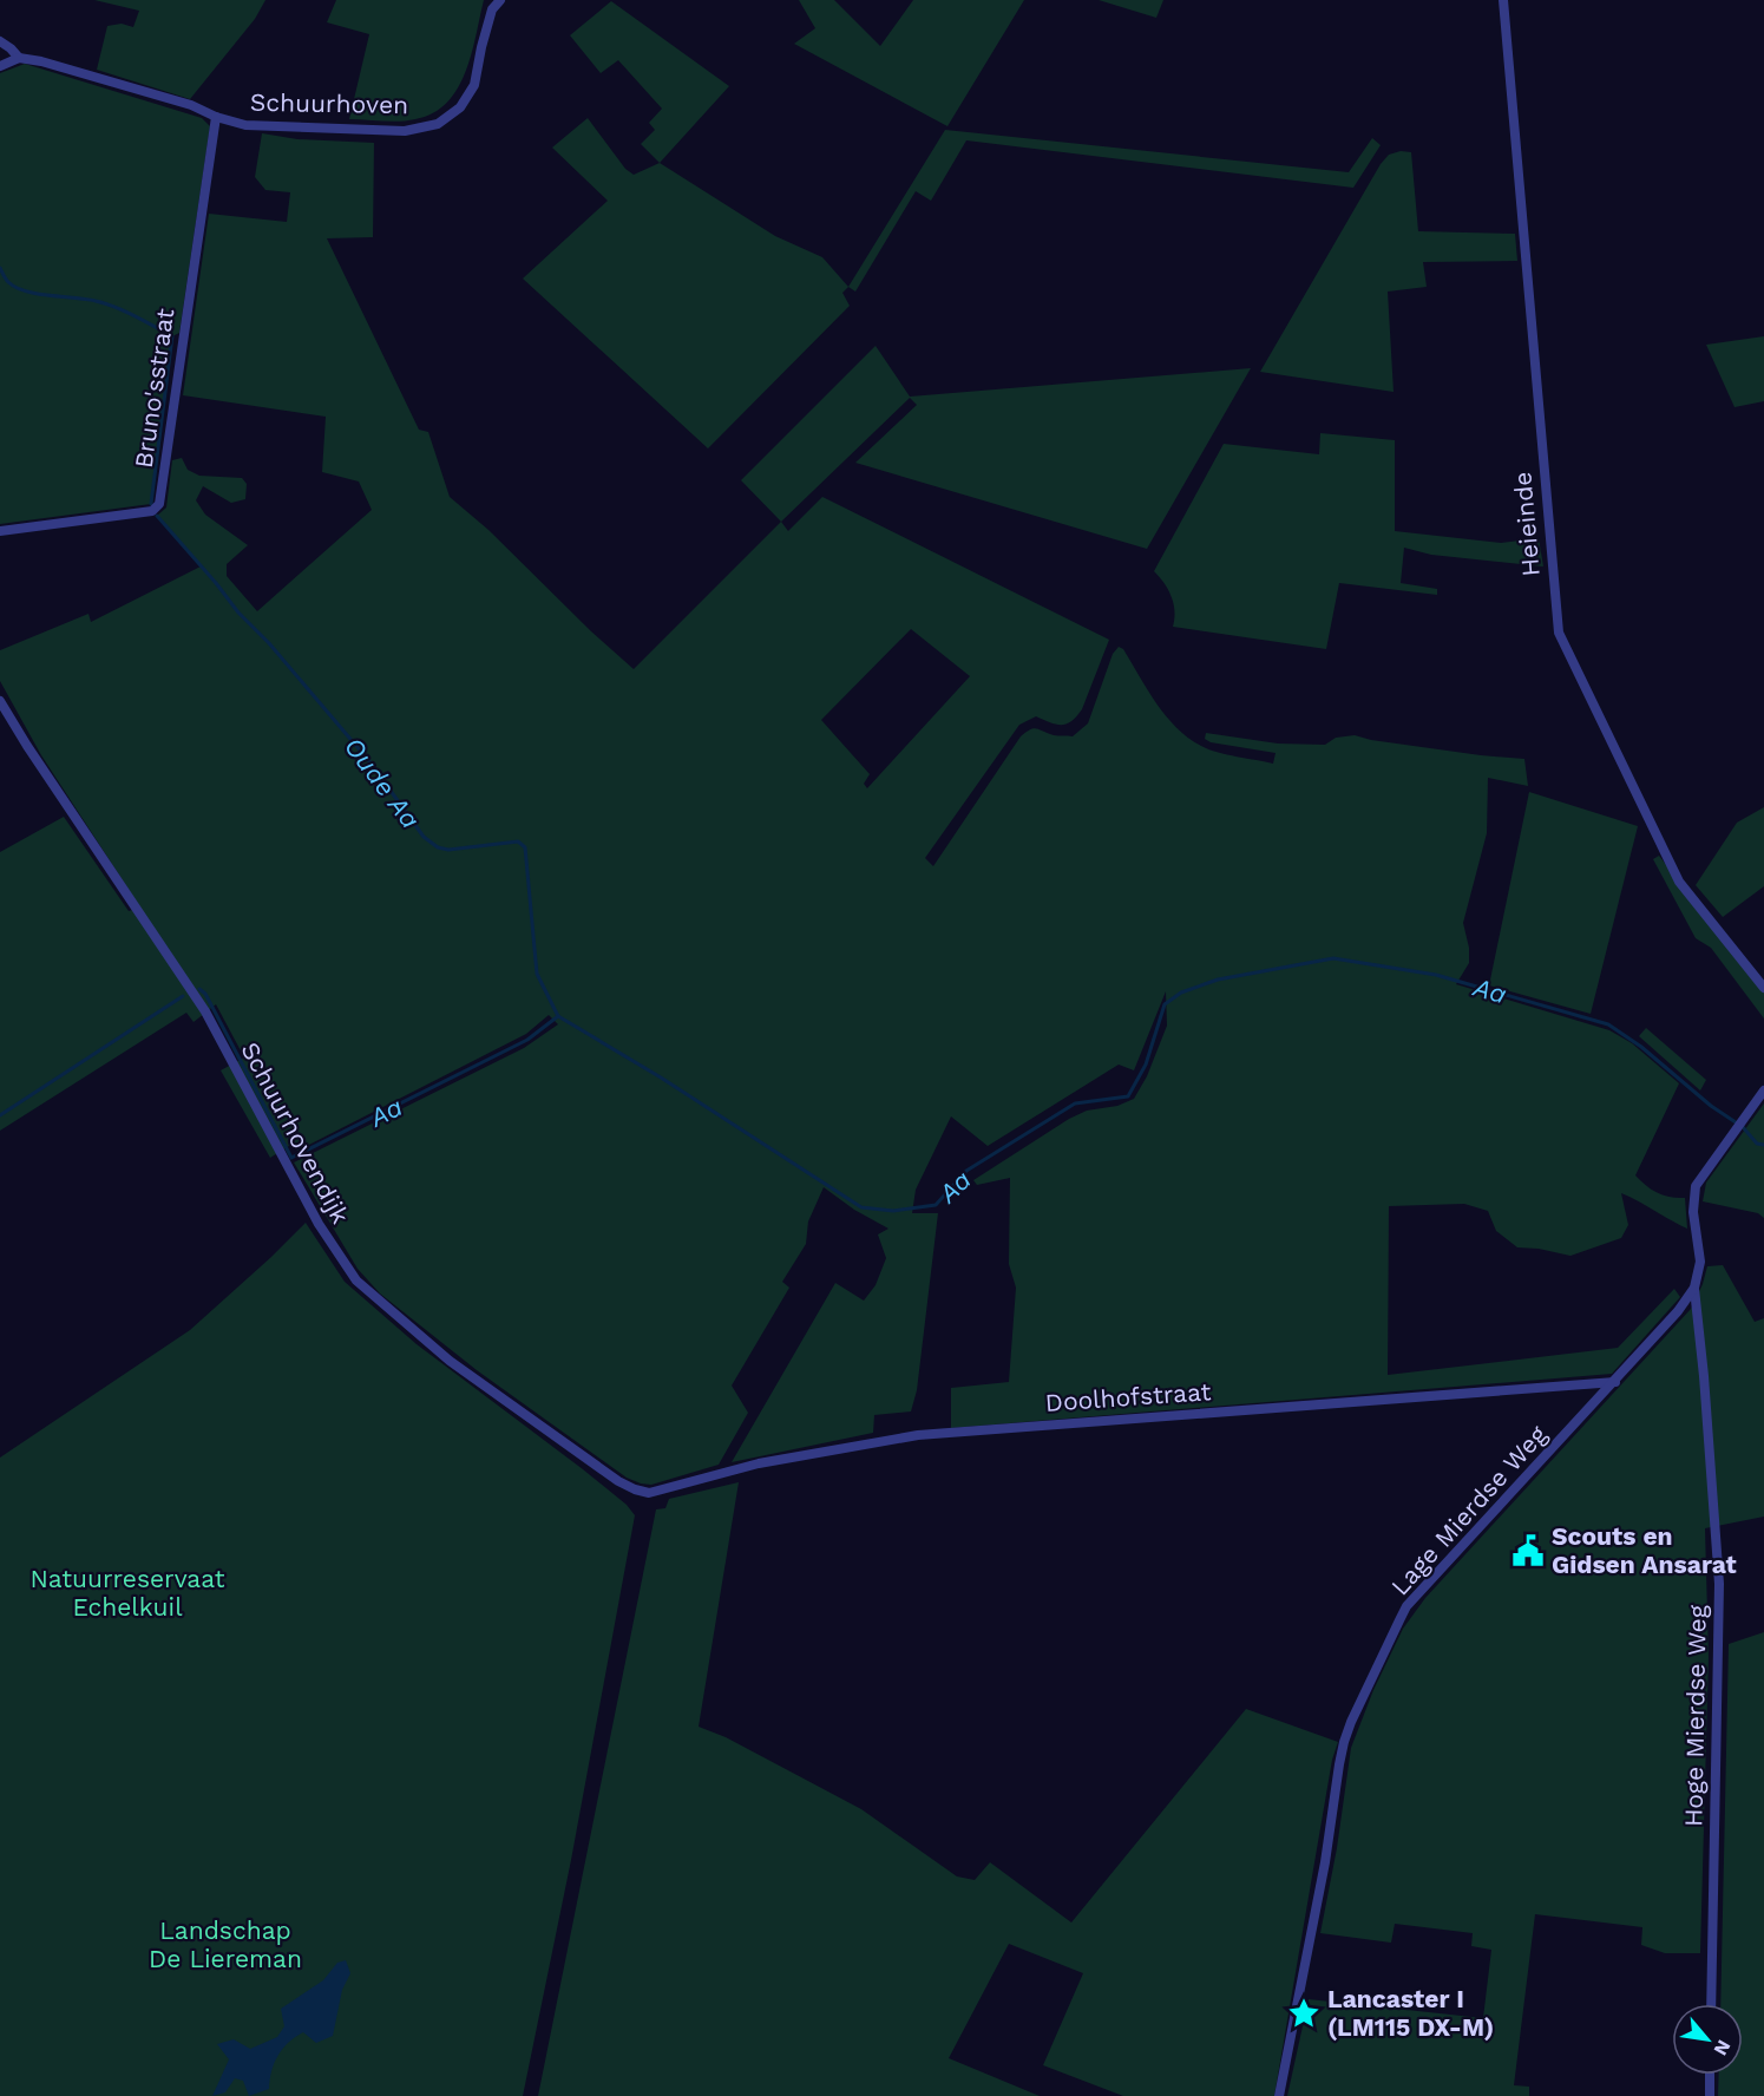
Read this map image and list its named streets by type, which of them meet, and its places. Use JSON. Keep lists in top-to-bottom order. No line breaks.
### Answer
{"streets":{"street":["Schuurhoven","Bruno'sstraat","Heieinde","Schuurhovendijk","Doolhofstraat","Lage Mierdse Weg","Hoge Mierdse Weg"]},"crossings":[["Schuurhoven","Bruno'sstraat"],["Schuurhovendijk","Doolhofstraat"],["Doolhofstraat","Lage Mierdse Weg"],["Lage Mierdse Weg","Hoge Mierdse Weg"]],"water":["Oude Aa","Aa"],"parks":["Natuurreservaat Echelkuil","Landschap De Liereman"],"places":{"public building":["Scouts en Gidsen Ansarat"],"place":["Lancaster I (LM115 DX-M)"]},"north":"bottom right"}
